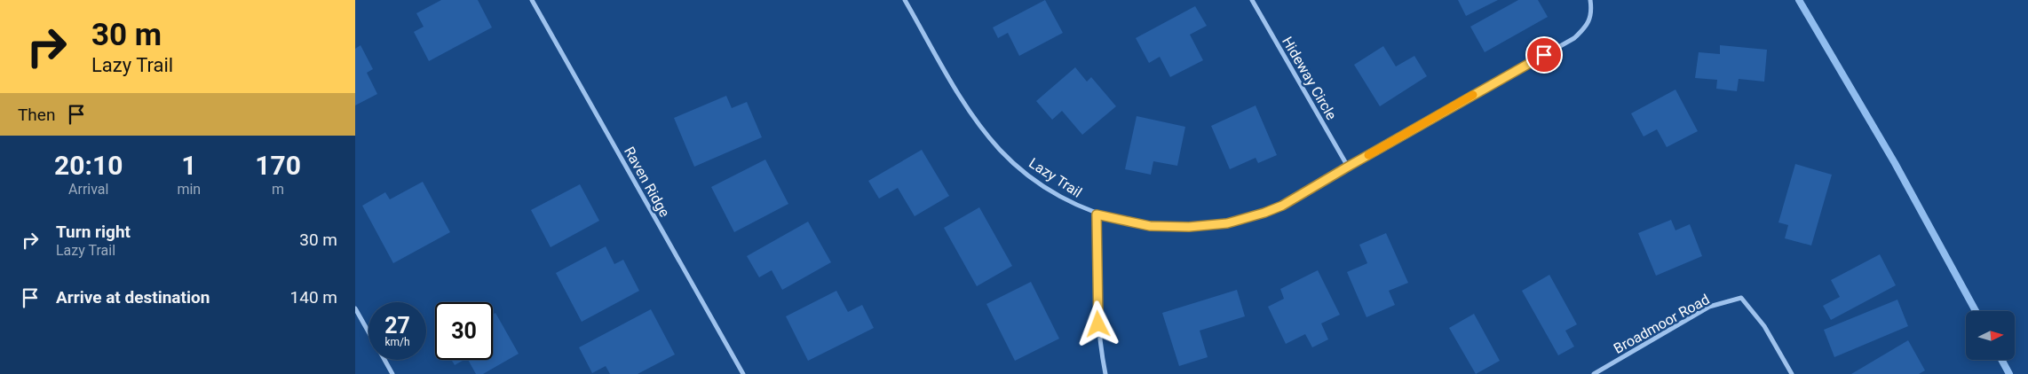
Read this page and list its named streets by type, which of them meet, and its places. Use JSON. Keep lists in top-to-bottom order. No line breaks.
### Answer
{"streets":{"street":["Hideway Circle","Lazy Trail","Raven Ridge","Broadmoor Road"]},"crossings":[["Hideway Circle","Lazy Trail"]],"north":"right","page":{"turn":["30 m","Lazy Trail"],"then":"Then","eta":["20:10","Arrival","1","min","170","m"],"list":[{"name":"Turn right","note":"Lazy Trail","value":"30 m"},{"name":"Arrive at destination","value":"140 m"}],"speed":"27 km/h","limit":"30"}}
